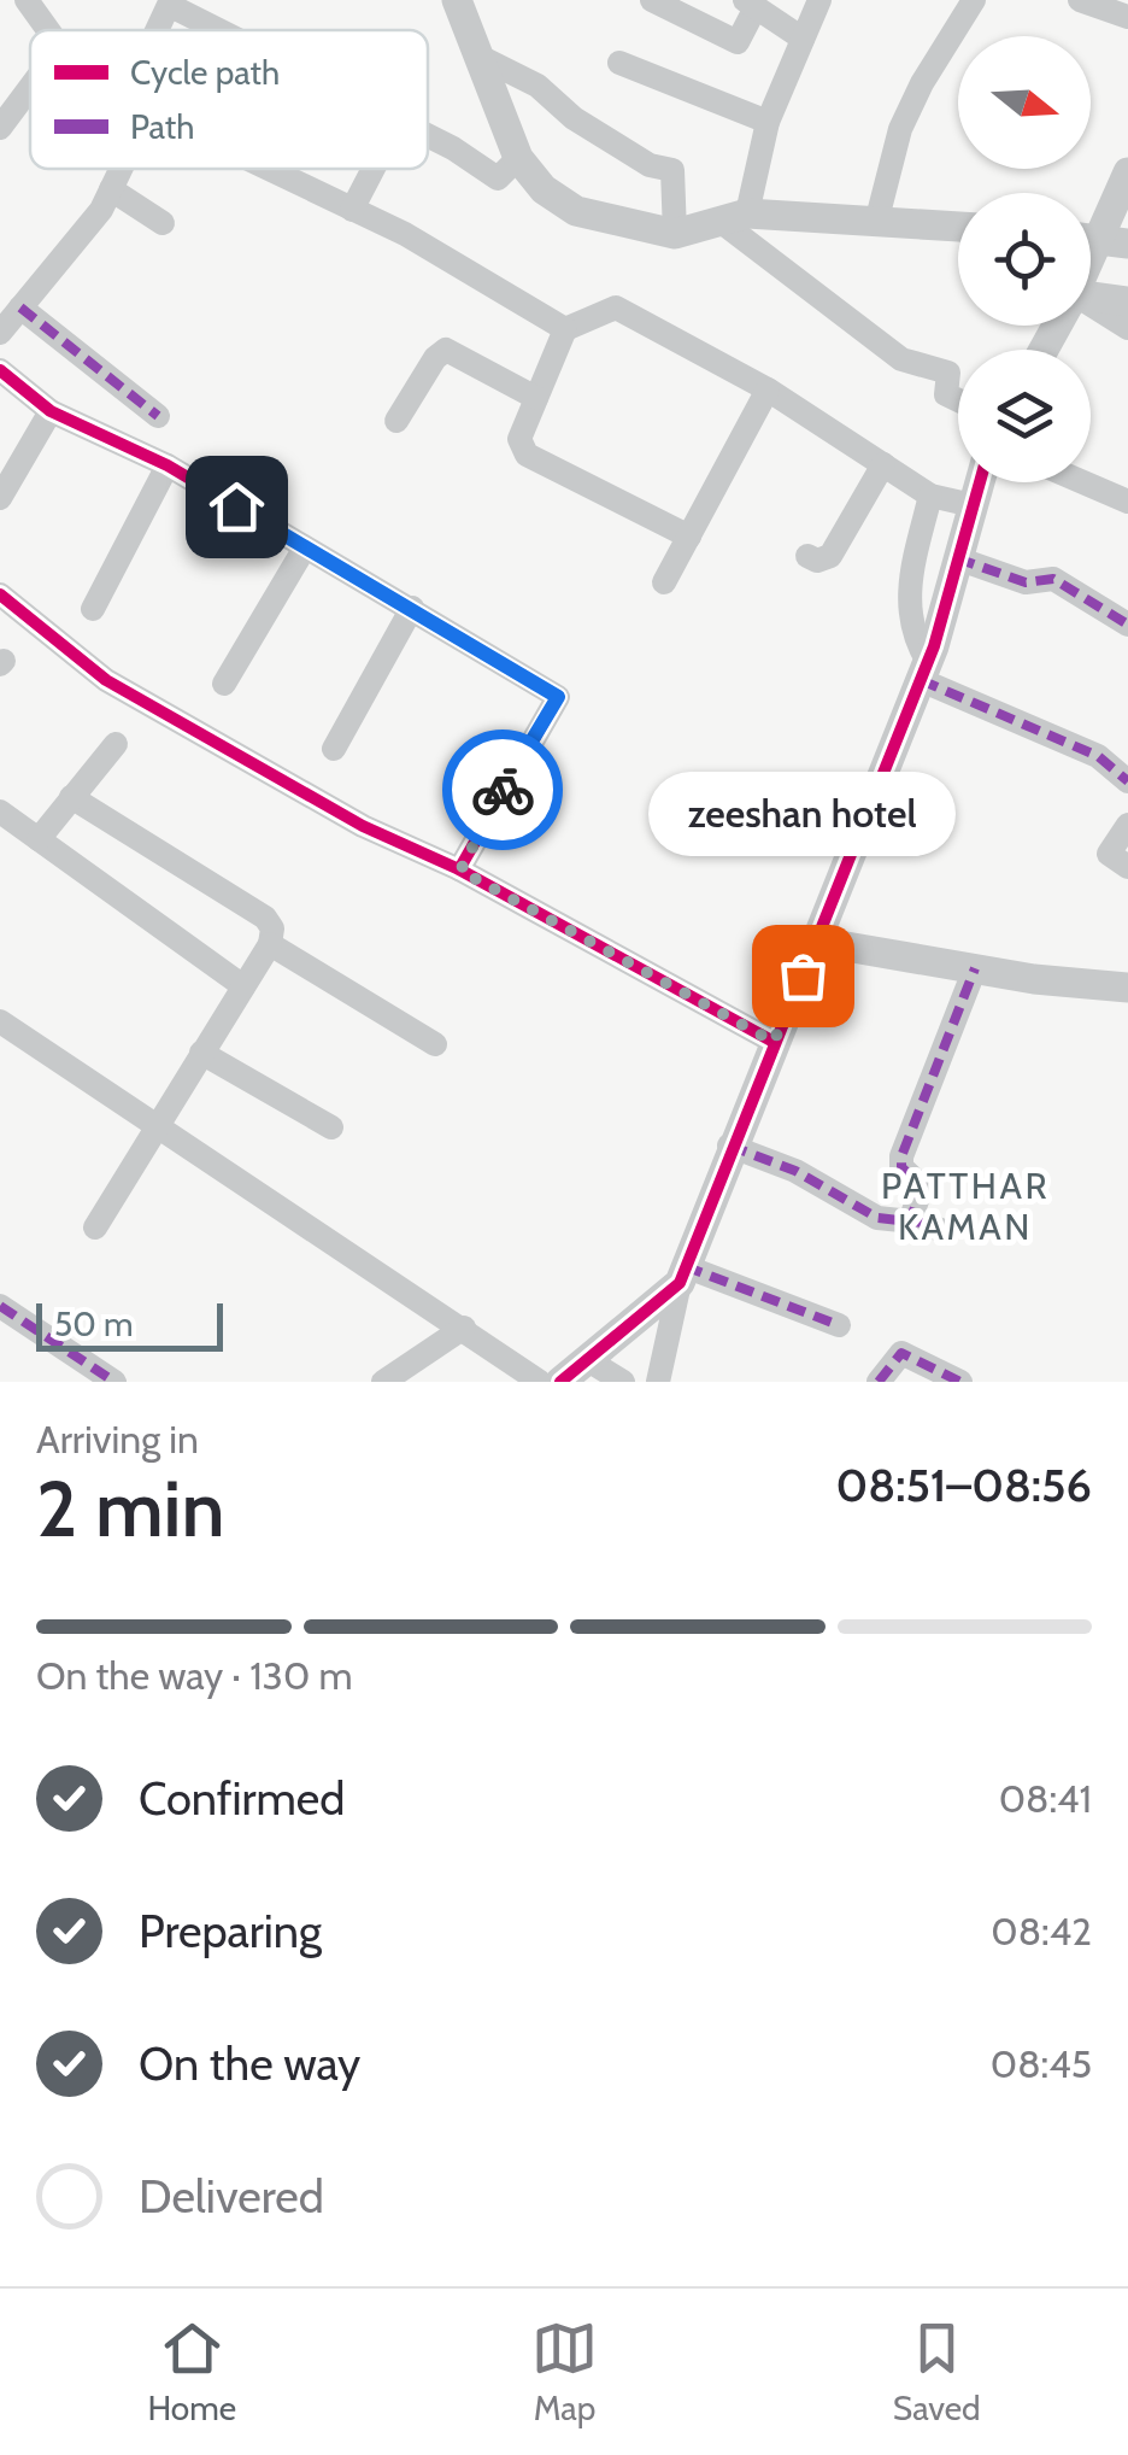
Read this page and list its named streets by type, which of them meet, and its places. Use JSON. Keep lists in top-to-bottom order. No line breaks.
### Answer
{"districts":["PATTHAR KAMAN"],"places":["zeeshan hotel"],"legend":["Cycle path","Path"],"scale_bar":"50 m","north":"right","page":{"bubble":"zeeshan hotel","scale":"50 m","heading":["2 min","Arriving in","08:51–08:56"],"bar":"On the way · 130 m","list":[["Confirmed","08:41"],["Preparing","08:42"],["On the way","08:45"],"Delivered"],"tabs":["Home","Map","Saved"]}}
